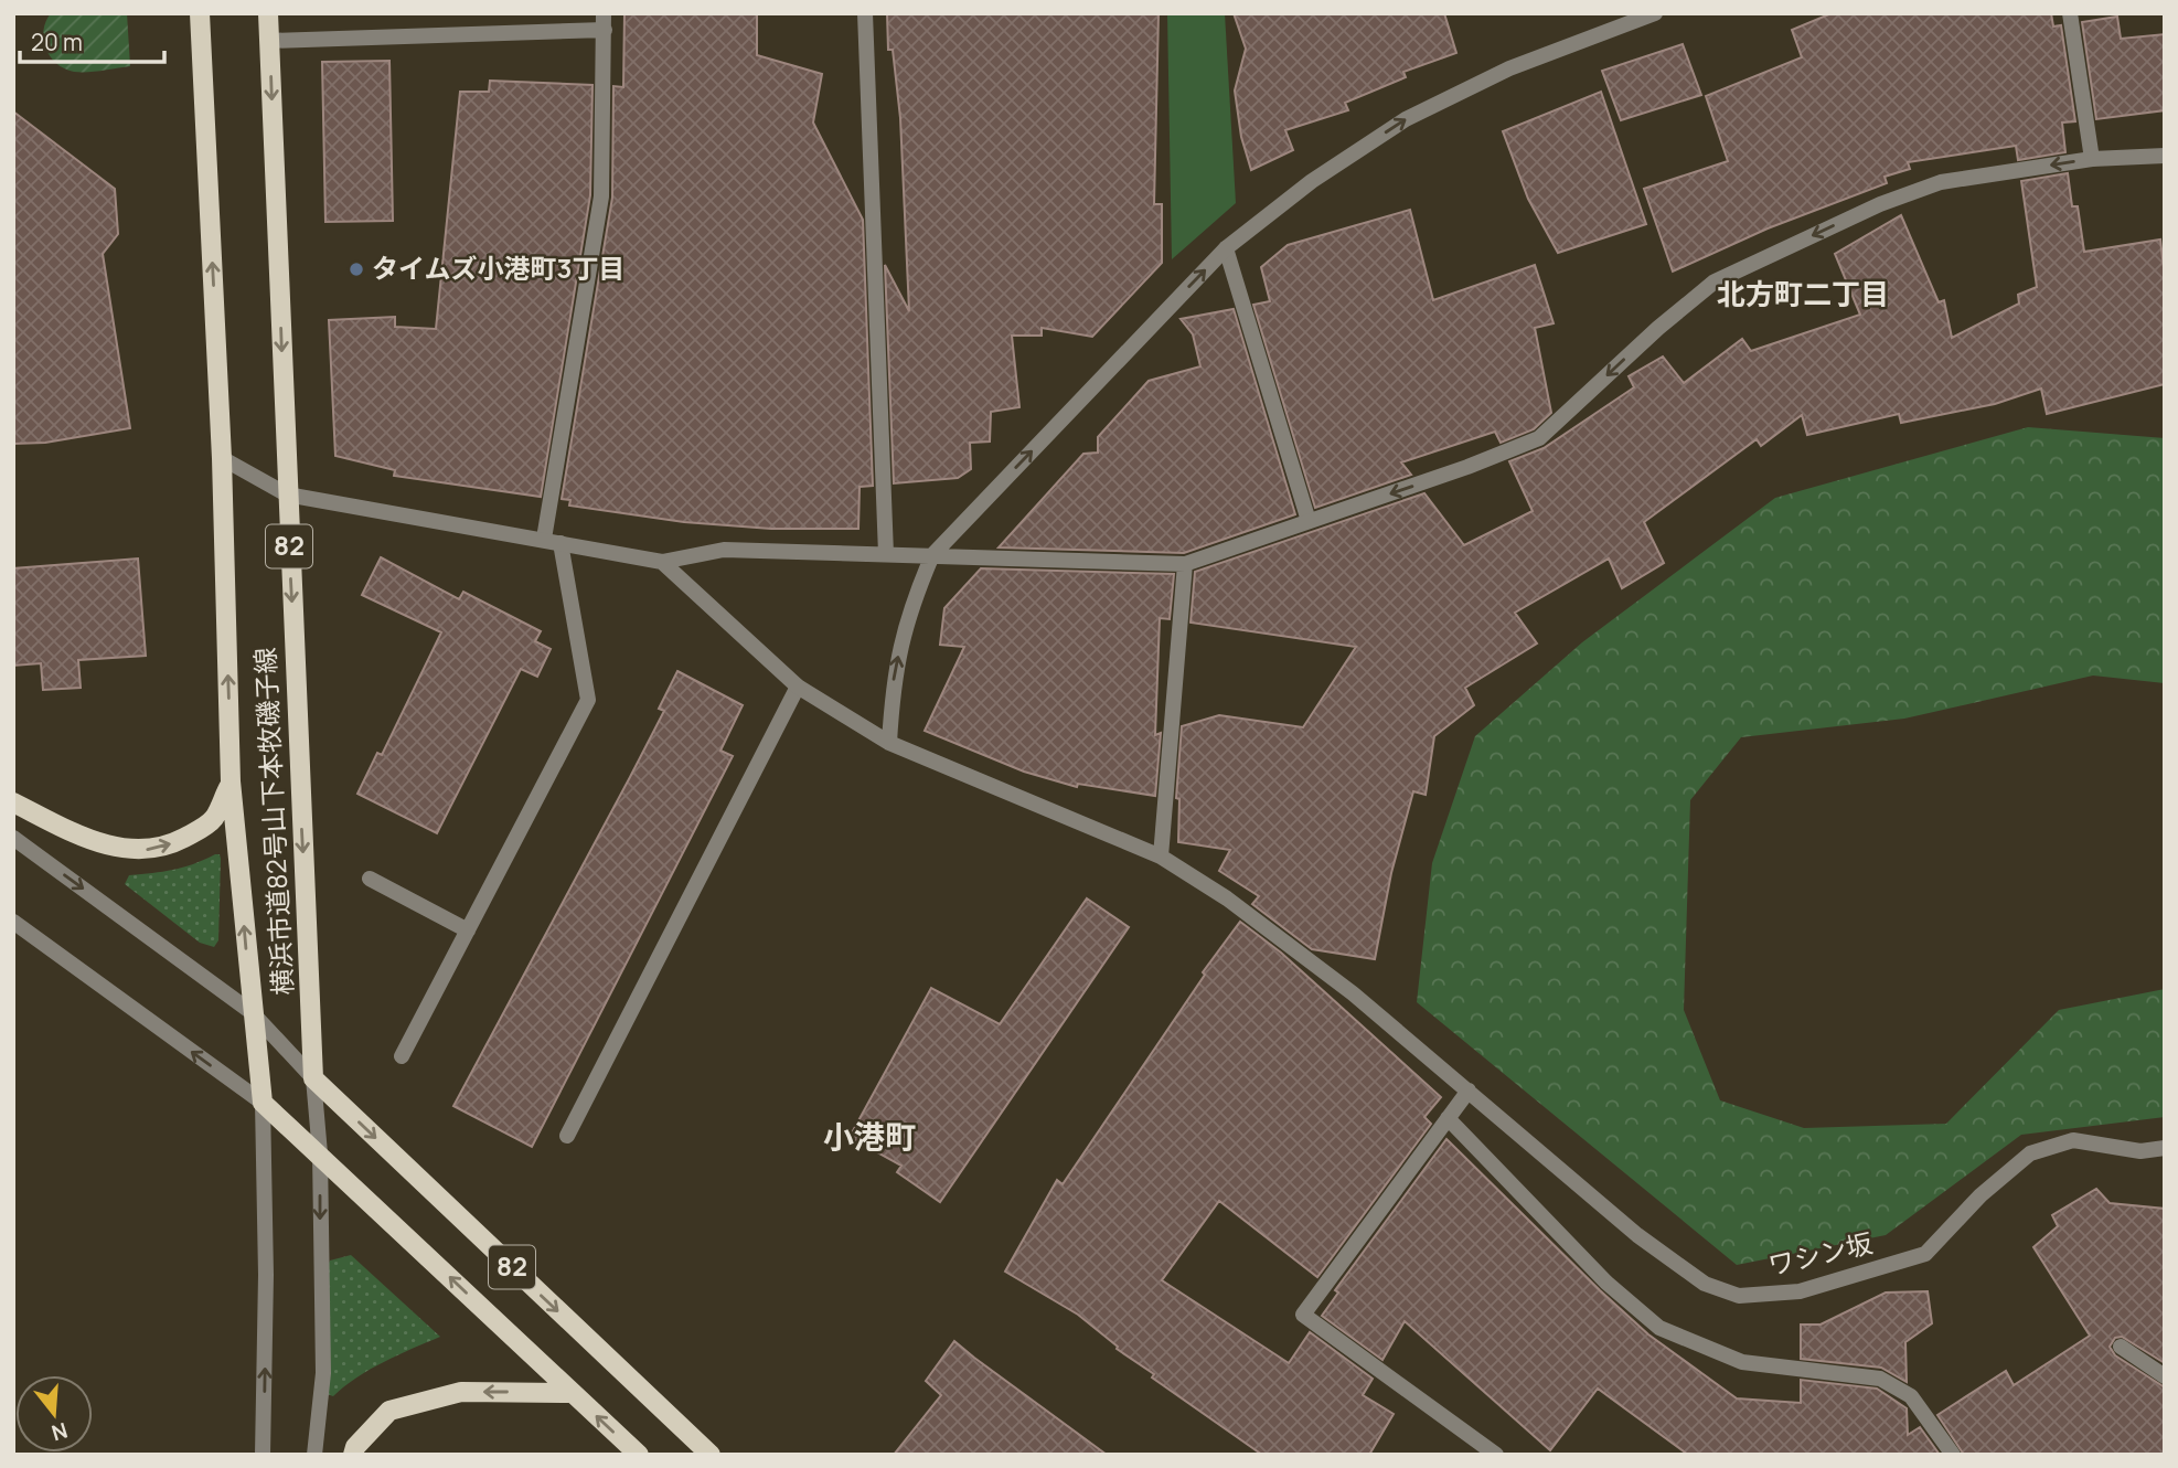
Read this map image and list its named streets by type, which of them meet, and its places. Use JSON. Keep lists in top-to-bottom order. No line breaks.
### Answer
{"streets":{"main road":["82","横浜市道82号山下本牧磯子線"],"street":["ワシン坂"]},"crossings":[["82","横浜市道82号山下本牧磯子線"]],"districts":["北方町二丁目","小港町"],"places":["タイムズ小港町3丁目"],"scale_bar":"20 m","north":"bottom"}
